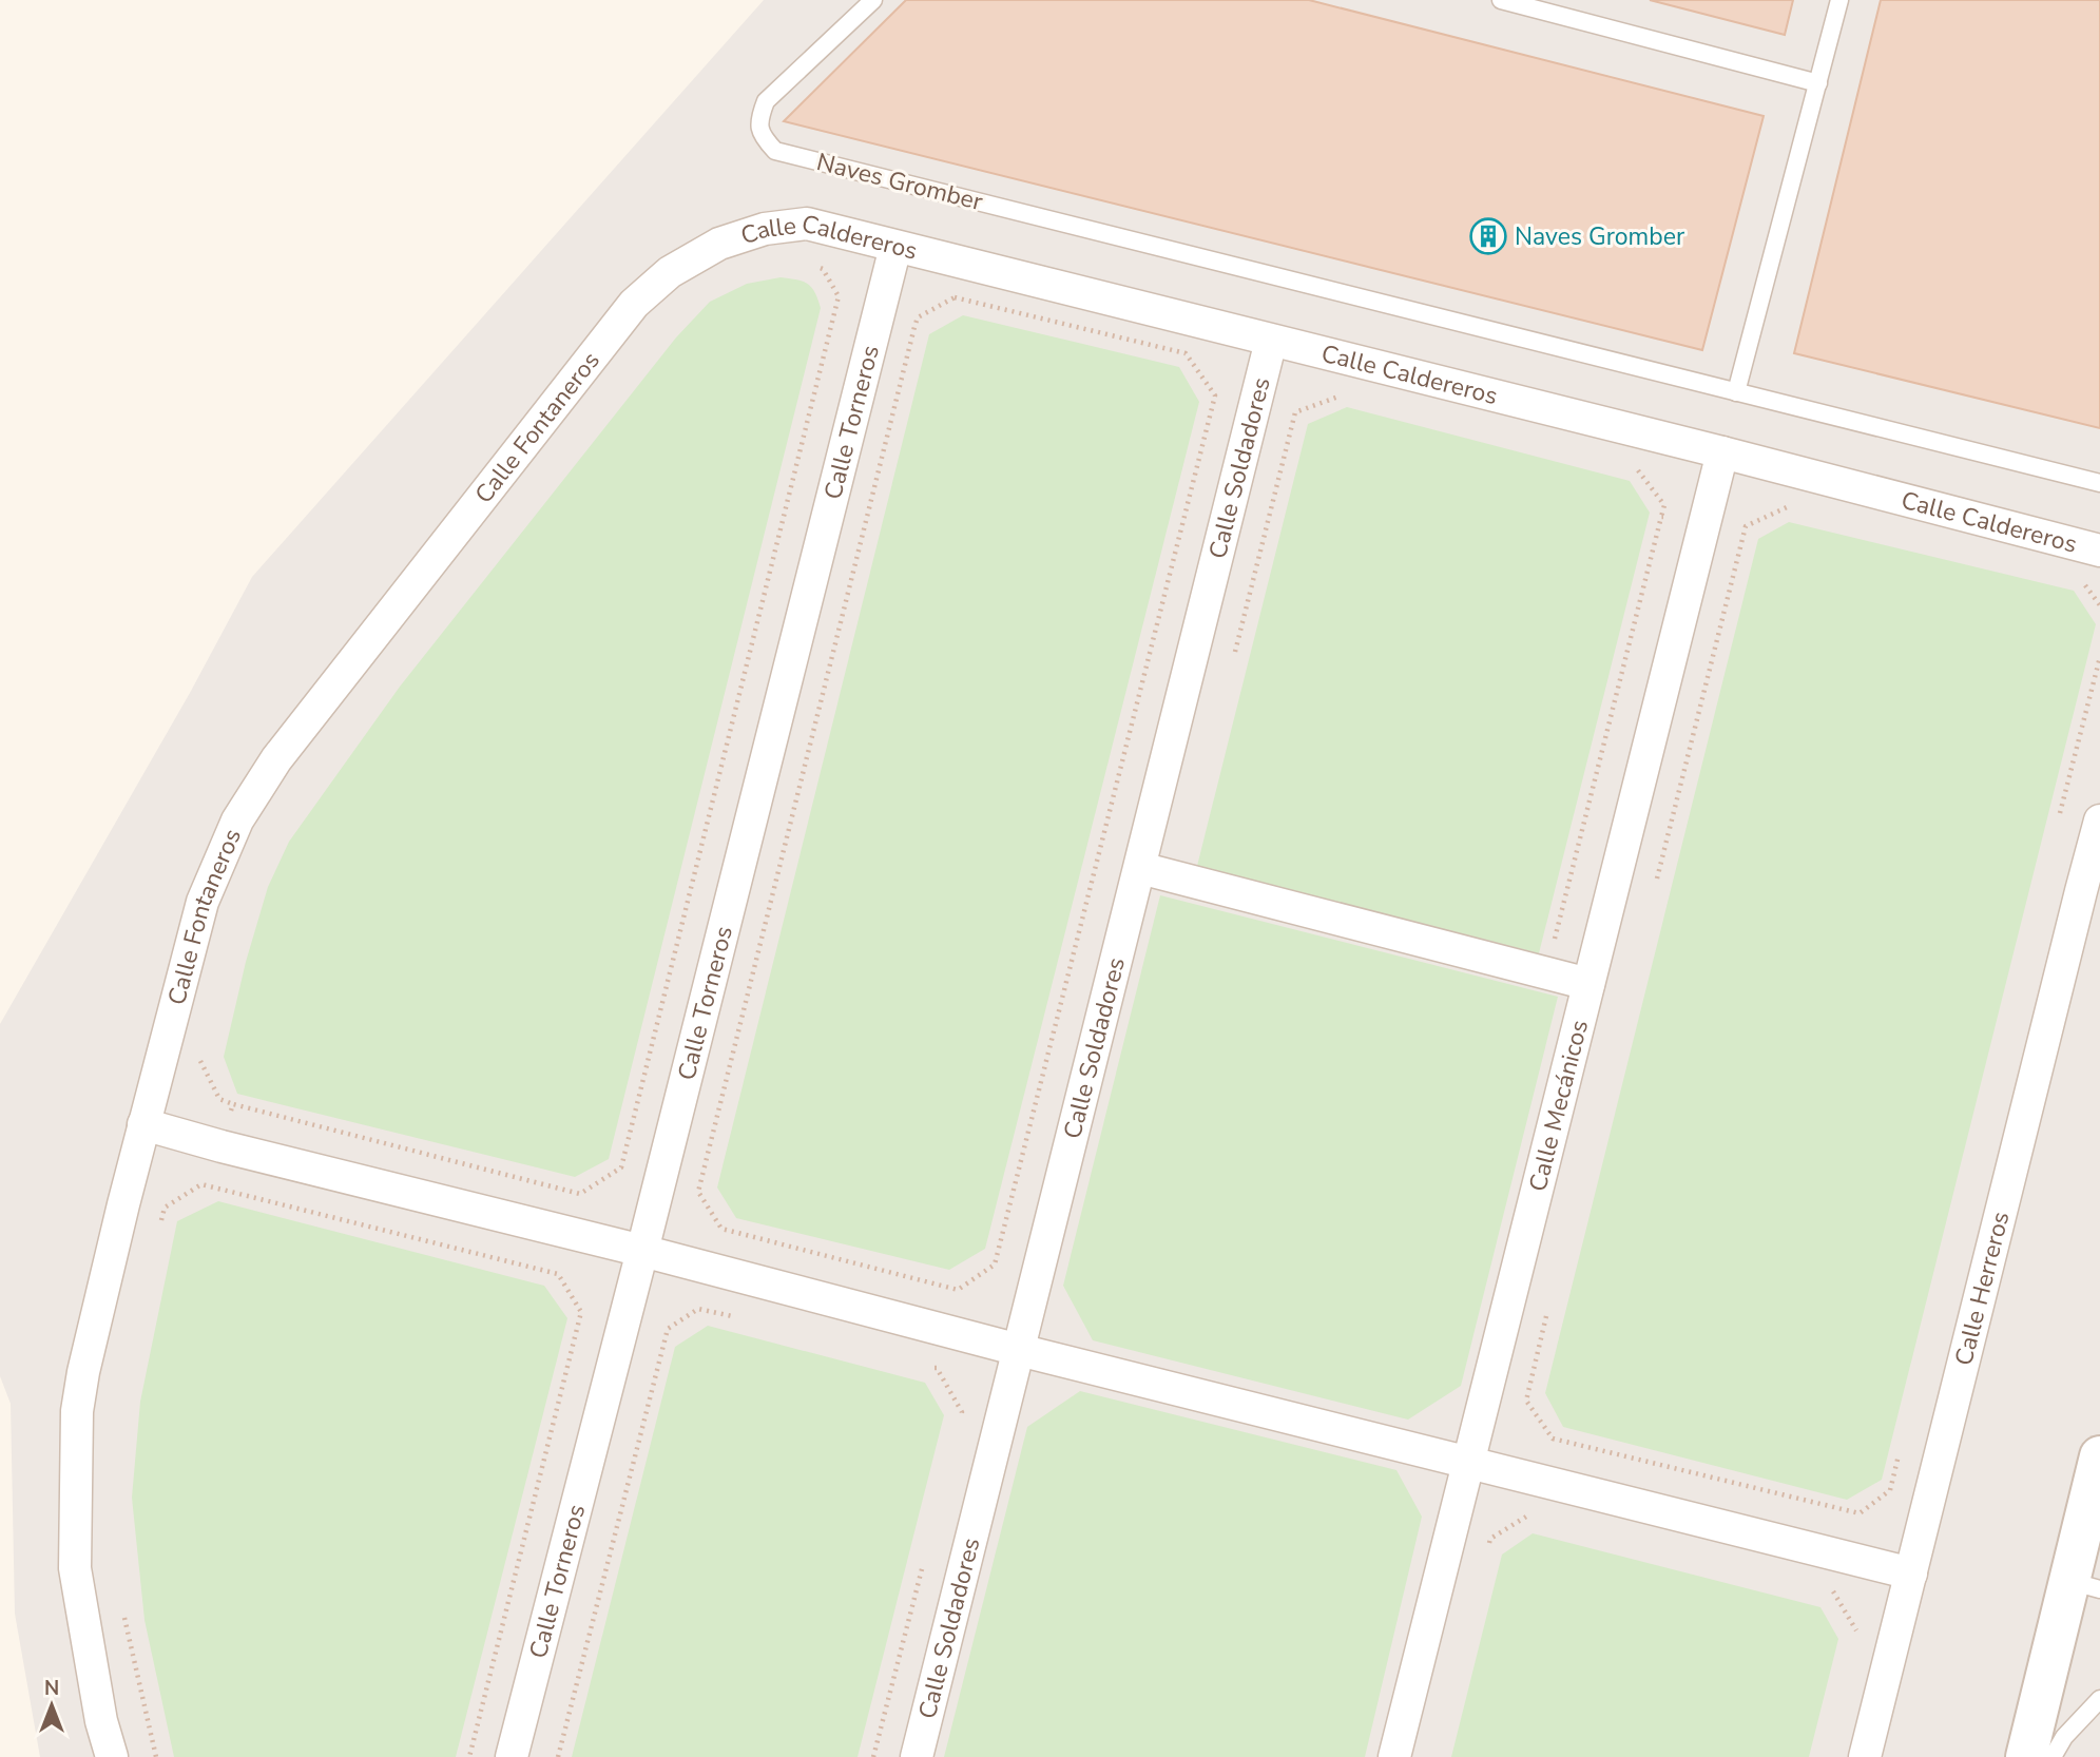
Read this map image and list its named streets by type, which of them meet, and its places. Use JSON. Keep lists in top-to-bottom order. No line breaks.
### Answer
{"streets":{"street":["Calle Caldereros","Calle Torneros","Calle Fontaneros","Calle Soldadores","Calle Mecánicos","Calle Herreros"],"lane":["Naves Gromber"]},"crossings":[["Calle Caldereros","Calle Torneros"],["Calle Caldereros","Calle Fontaneros"],["Calle Caldereros","Calle Soldadores"],["Calle Caldereros","Calle Mecánicos"]],"places":{"building":["Naves Gromber"]},"north":"top"}
